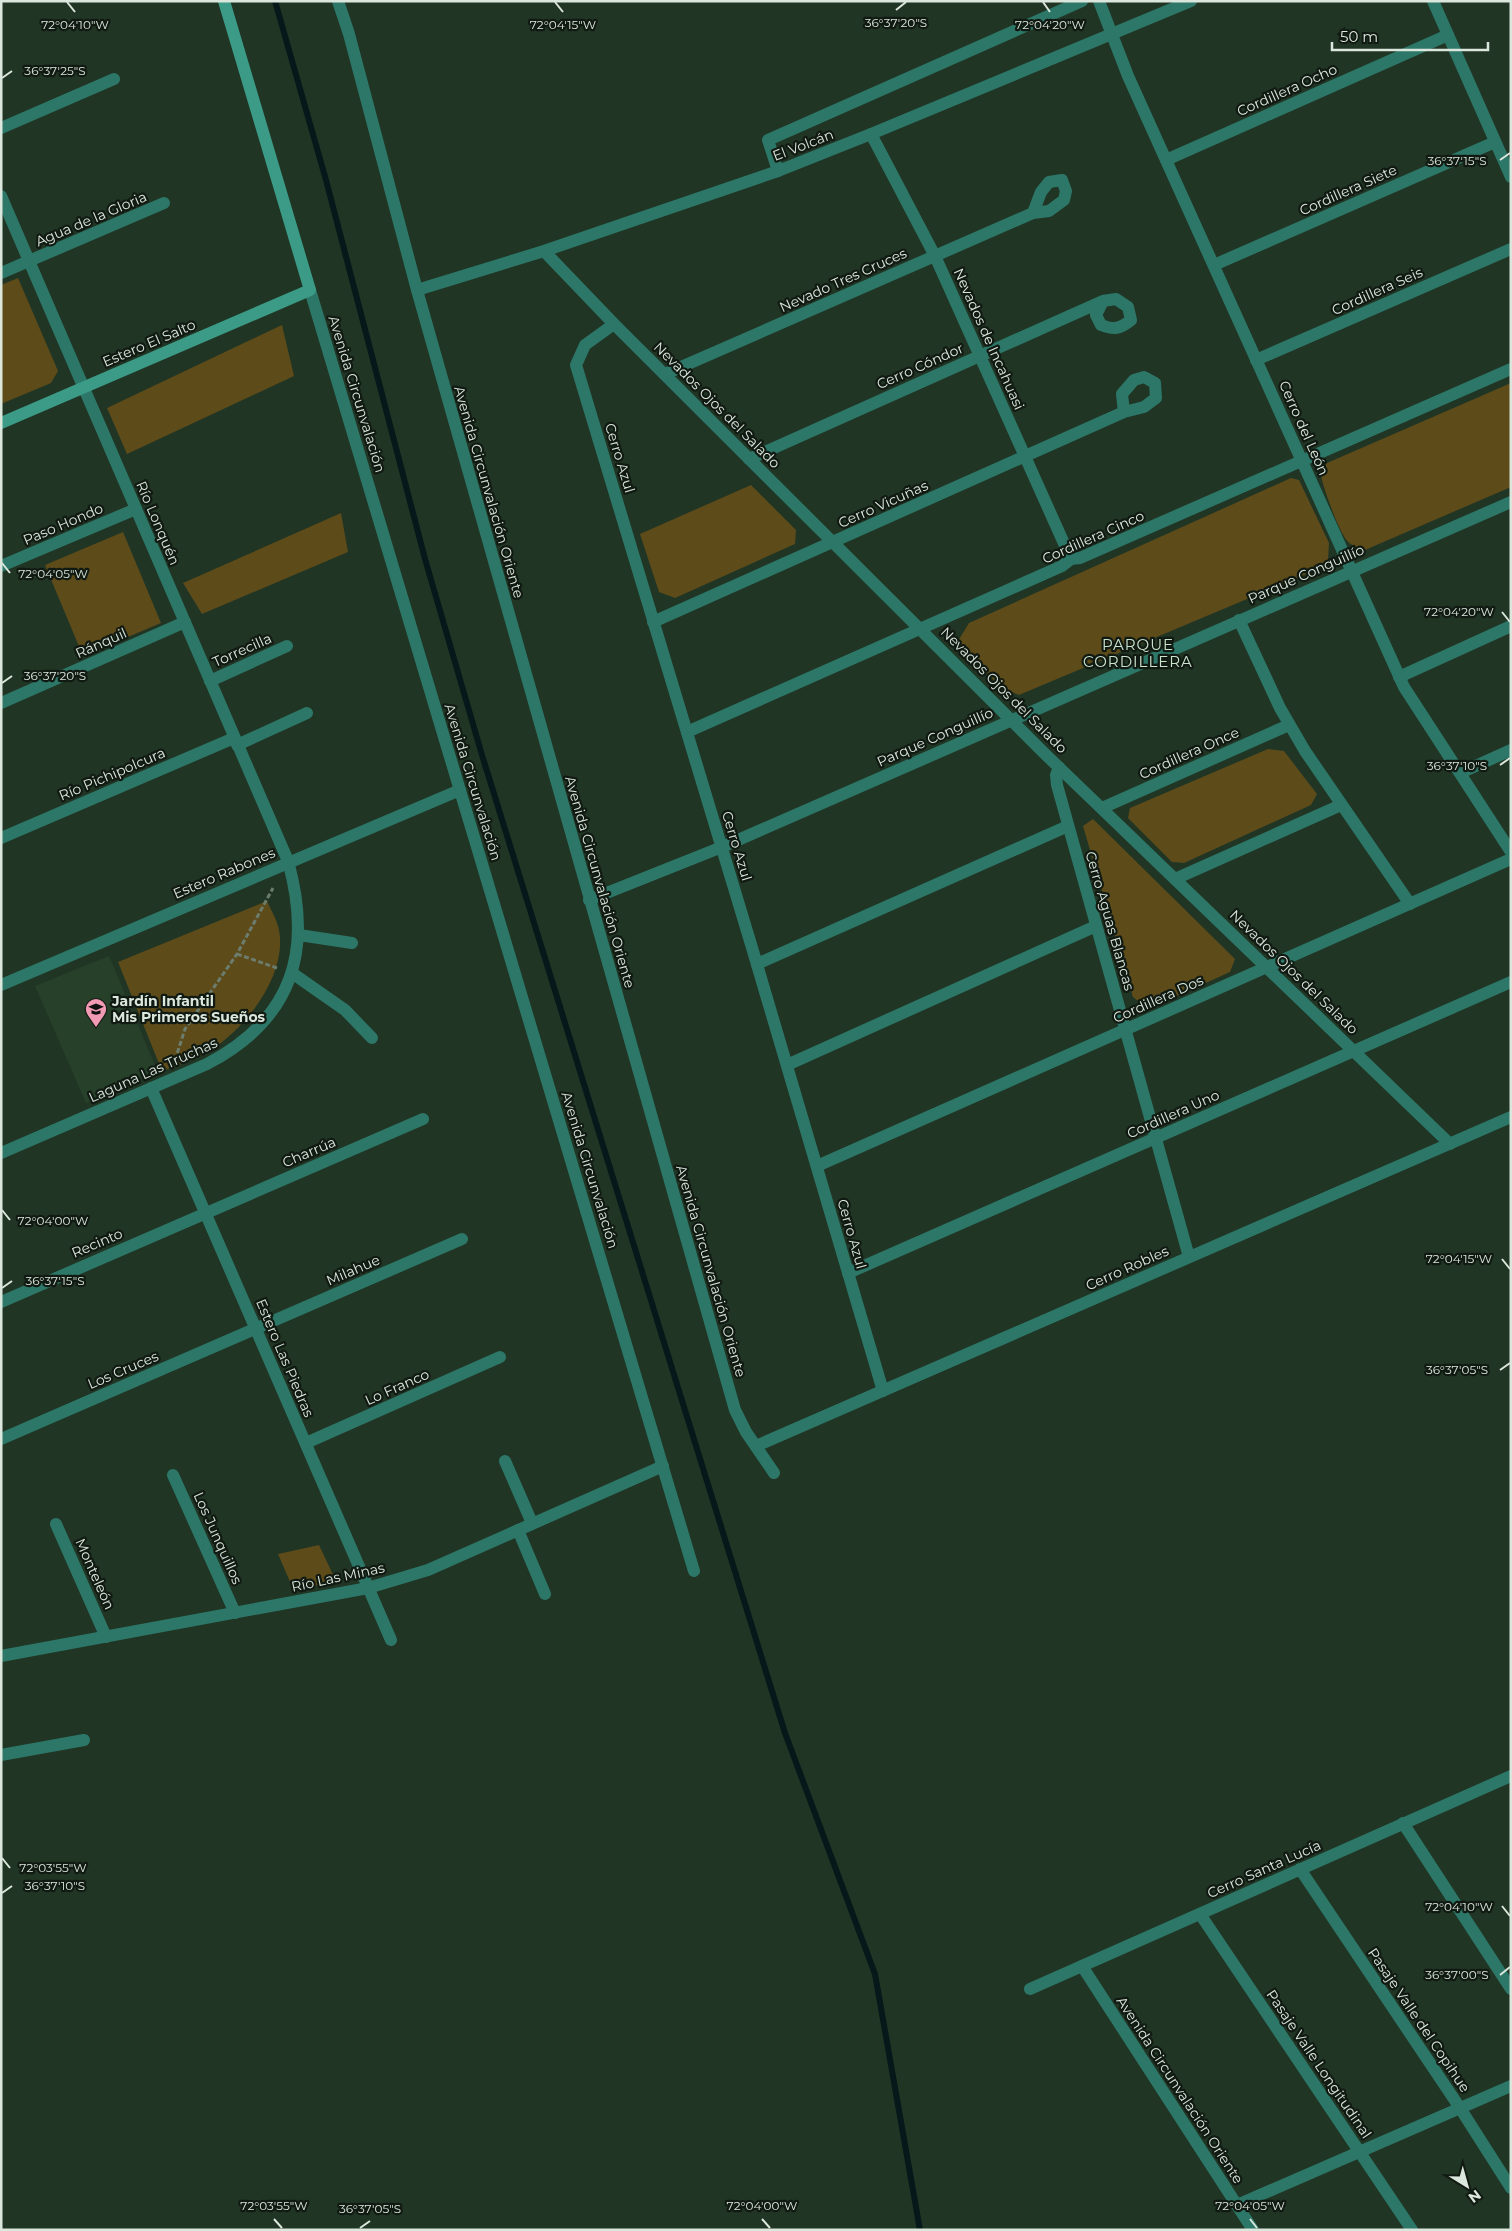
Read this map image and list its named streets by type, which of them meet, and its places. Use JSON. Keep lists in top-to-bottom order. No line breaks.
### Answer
{"streets":{"street":["Cordillera Ocho","El Volcán","Cordillera Siete","Agua de la Gloria","Nevado Tres Cruces","Cordillera Seis","Nevados de Incahuasi","Estero El Salto","Cerro Cóndor","Avenida Circunvalación","Nevados Ojos del Salado","Cerro del León","Cerro Azul","Avenida Circunvalación Oriente","Cerro Vicuñas","Río Lonquén","Paso Hondo","Cordillera Cinco","Parque Conguillío","Ránquil","Torrecilla","Cordillera Once","Río Pichipolcura","Estero Rabones","Cerro Aguas Blancas","Cordillera Dos","Laguna Las Truchas","Cordillera Uno","Charrúa","Recinto","Cerro Robles","Milahue","Estero Las Piedras","Los Cruces","Lo Franco","Los Junquillos","Monteleón","Río Las Minas","Cerro Santa Lucía","Pasaje Valle del Copihue","Pasaje Valle Longitudinal"]},"crossings":[["Cordillera Ocho","Cerro del León"],["El Volcán","Nevados de Incahuasi"],["El Volcán","Nevados Ojos del Salado"],["El Volcán","Cerro del León"],["El Volcán","Avenida Circunvalación Oriente"],["Cordillera Siete","Cerro del León"],["Agua de la Gloria","Río Lonquén"],["Nevado Tres Cruces","Nevados de Incahuasi"],["Nevado Tres Cruces","Nevados Ojos del Salado"],["Cordillera Seis","Cerro del León"],["Nevados de Incahuasi","Cerro Cóndor"],["Nevados de Incahuasi","Cerro Vicuñas"],["Nevados de Incahuasi","Cordillera Cinco"],["Estero El Salto","Avenida Circunvalación"],["Estero El Salto","Río Lonquén"],["Cerro Cóndor","Nevados Ojos del Salado"],["Avenida Circunvalación","Estero Rabones"],["Avenida Circunvalación","Río Las Minas"],["Nevados Ojos del Salado","Cerro Azul"],["Nevados Ojos del Salado","Cerro Vicuñas"],["Nevados Ojos del Salado","Cordillera Cinco"],["Nevados Ojos del Salado","Parque Conguillío"],["Nevados Ojos del Salado","Cordillera Once"],["Nevados Ojos del Salado","Cerro Aguas Blancas"],["Nevados Ojos del Salado","Cordillera Dos"],["Nevados Ojos del Salado","Cordillera Uno"],["Nevados Ojos del Salado","Cerro Robles"],["Cerro del León","Cordillera Cinco"],["Cerro del León","Parque Conguillío"],["Cerro Azul","Cerro Vicuñas"],["Cerro Azul","Cordillera Cinco"],["Cerro Azul","Parque Conguillío"],["Cerro Azul","Cordillera Dos"],["Cerro Azul","Cordillera Uno"],["Cerro Azul","Cerro Robles"],["Avenida Circunvalación Oriente","Parque Conguillío"],["Avenida Circunvalación Oriente","Cerro Robles"],["Avenida Circunvalación Oriente","Cerro Santa Lucía"],["Río Lonquén","Paso Hondo"],["Río Lonquén","Ránquil"],["Río Lonquén","Torrecilla"],["Río Lonquén","Río Pichipolcura"],["Río Lonquén","Estero Rabones"],["Río Lonquén","Laguna Las Truchas"],["Estero Rabones","Laguna Las Truchas"],["Cerro Aguas Blancas","Cordillera Dos"],["Cerro Aguas Blancas","Cordillera Uno"],["Cerro Aguas Blancas","Cerro Robles"],["Laguna Las Truchas","Estero Las Piedras"],["Charrúa","Recinto"],["Charrúa","Estero Las Piedras"],["Recinto","Estero Las Piedras"],["Milahue","Estero Las Piedras"],["Milahue","Los Cruces"],["Estero Las Piedras","Los Cruces"],["Estero Las Piedras","Lo Franco"],["Estero Las Piedras","Río Las Minas"],["Los Junquillos","Río Las Minas"],["Monteleón","Río Las Minas"],["Cerro Santa Lucía","Pasaje Valle del Copihue"],["Cerro Santa Lucía","Pasaje Valle Longitudinal"]],"districts":["PARQUE CORDILLERA"],"places":{"school or university":["Jardín Infantil Mis Primeros Sueños"]},"scale_bar":"50 m","north":"bottom right","coordinates":["36°37'20\"S","72°04'10\"W","72°04'15\"W","72°04'20\"W","36°37'25\"S","36°37'15\"S","72°04'05\"W","36°37'10\"S","72°04'00\"W","36°37'05\"S","72°03'55\"W","36°37'00\"S"]}
